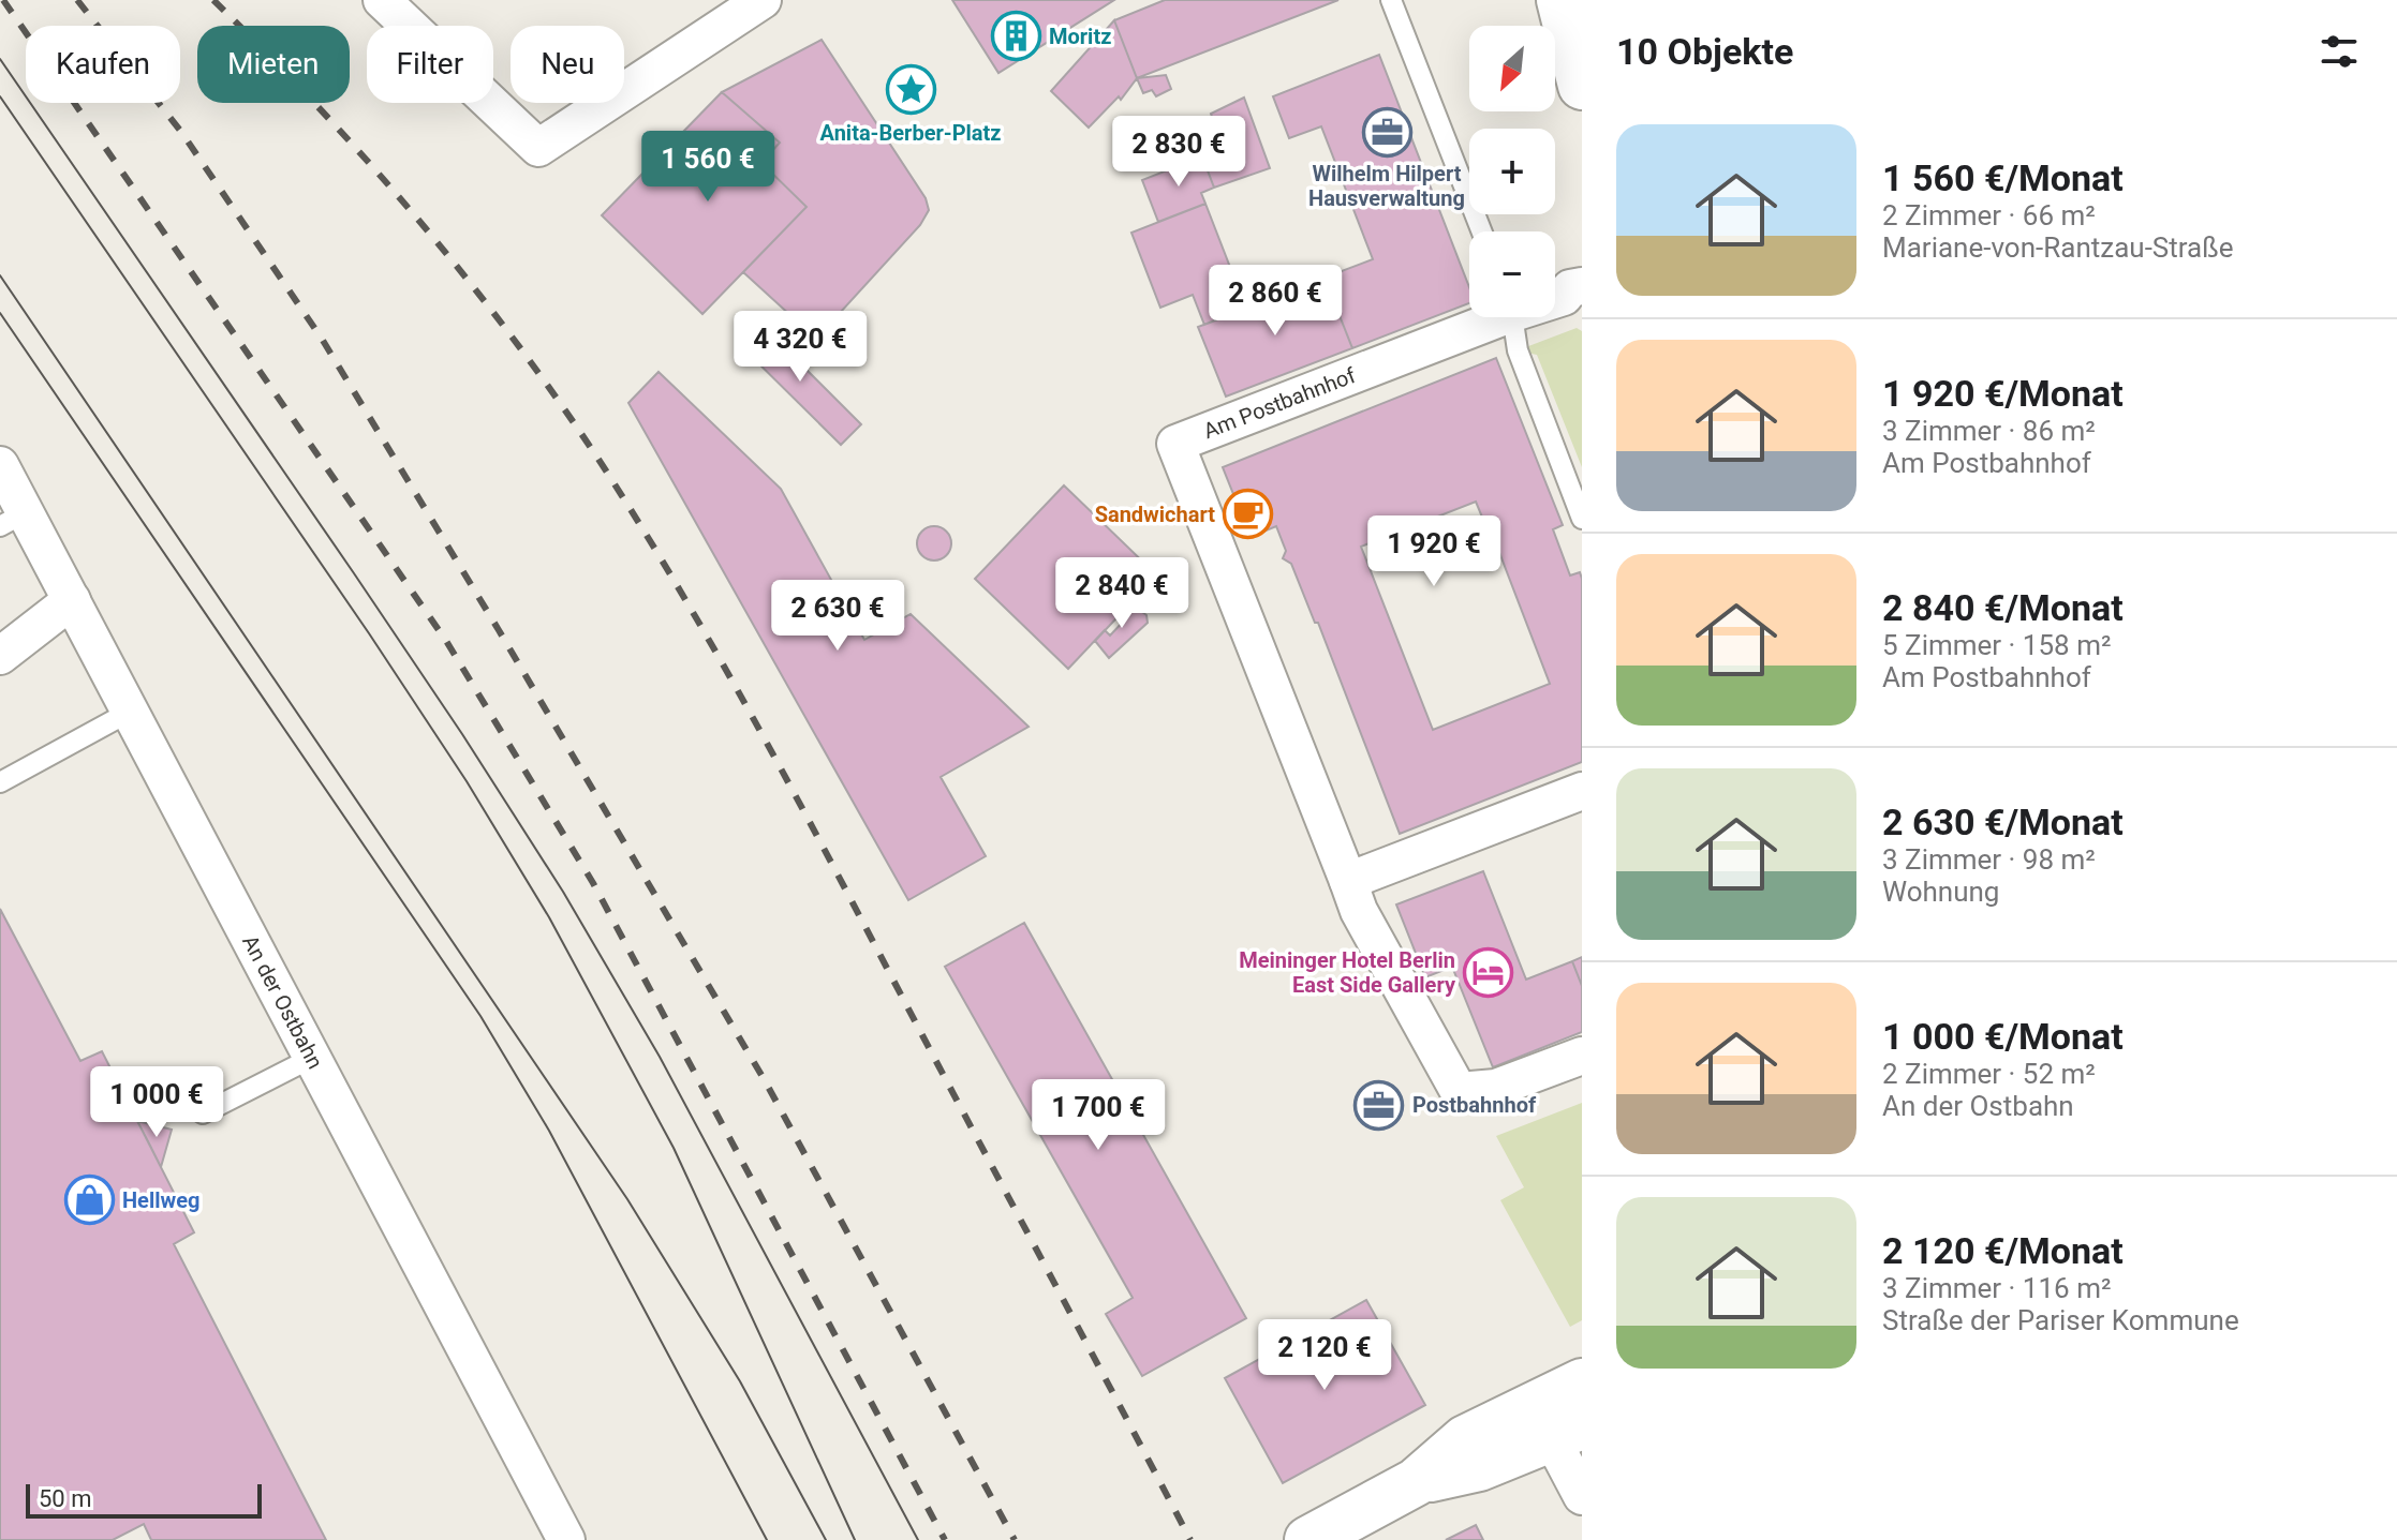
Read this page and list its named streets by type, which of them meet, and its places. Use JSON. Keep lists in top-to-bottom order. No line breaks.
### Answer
{"streets":{"street":["Am Postbahnhof","An der Ostbahn"]},"places":{"building":["Moritz"],"place":["Anita-Berber-Platz"],"office":["Wilhelm Hilpert Hausverwaltung","Postbahnhof"],"cafe":["Sandwichart"],"hotel":["Meininger Hotel Berlin East Side Gallery"],"shop":["Hellweg"]},"scale_bar":"50 m","north":"bottom left","page":{"heading":"10 Objekte","map_buttons":["+","−"],"chip":["Kaufen","Mieten","Filter","Neu"],"list":[{"name":"1 560 €/Monat","note":"2 Zimmer · 66 m² · Mariane-von-Rantzau-Straße"},{"name":"1 920 €/Monat","note":"3 Zimmer · 86 m² · Am Postbahnhof"},{"name":"2 840 €/Monat","note":"5 Zimmer · 158 m² · Am Postbahnhof"},{"name":"2 630 €/Monat","note":"3 Zimmer · 98 m² · Wohnung"},{"name":"1 000 €/Monat","note":"2 Zimmer · 52 m² · An der Ostbahn"},{"name":"2 120 €/Monat","note":"3 Zimmer · 116 m² · Straße der Pariser Kommune"}],"price":["2 830 €","1 560 €","2 860 €","4 320 €","1 920 €","2 840 €","2 630 €","1 000 €","1 700 €","2 120 €"],"scale":"50 m"}}
